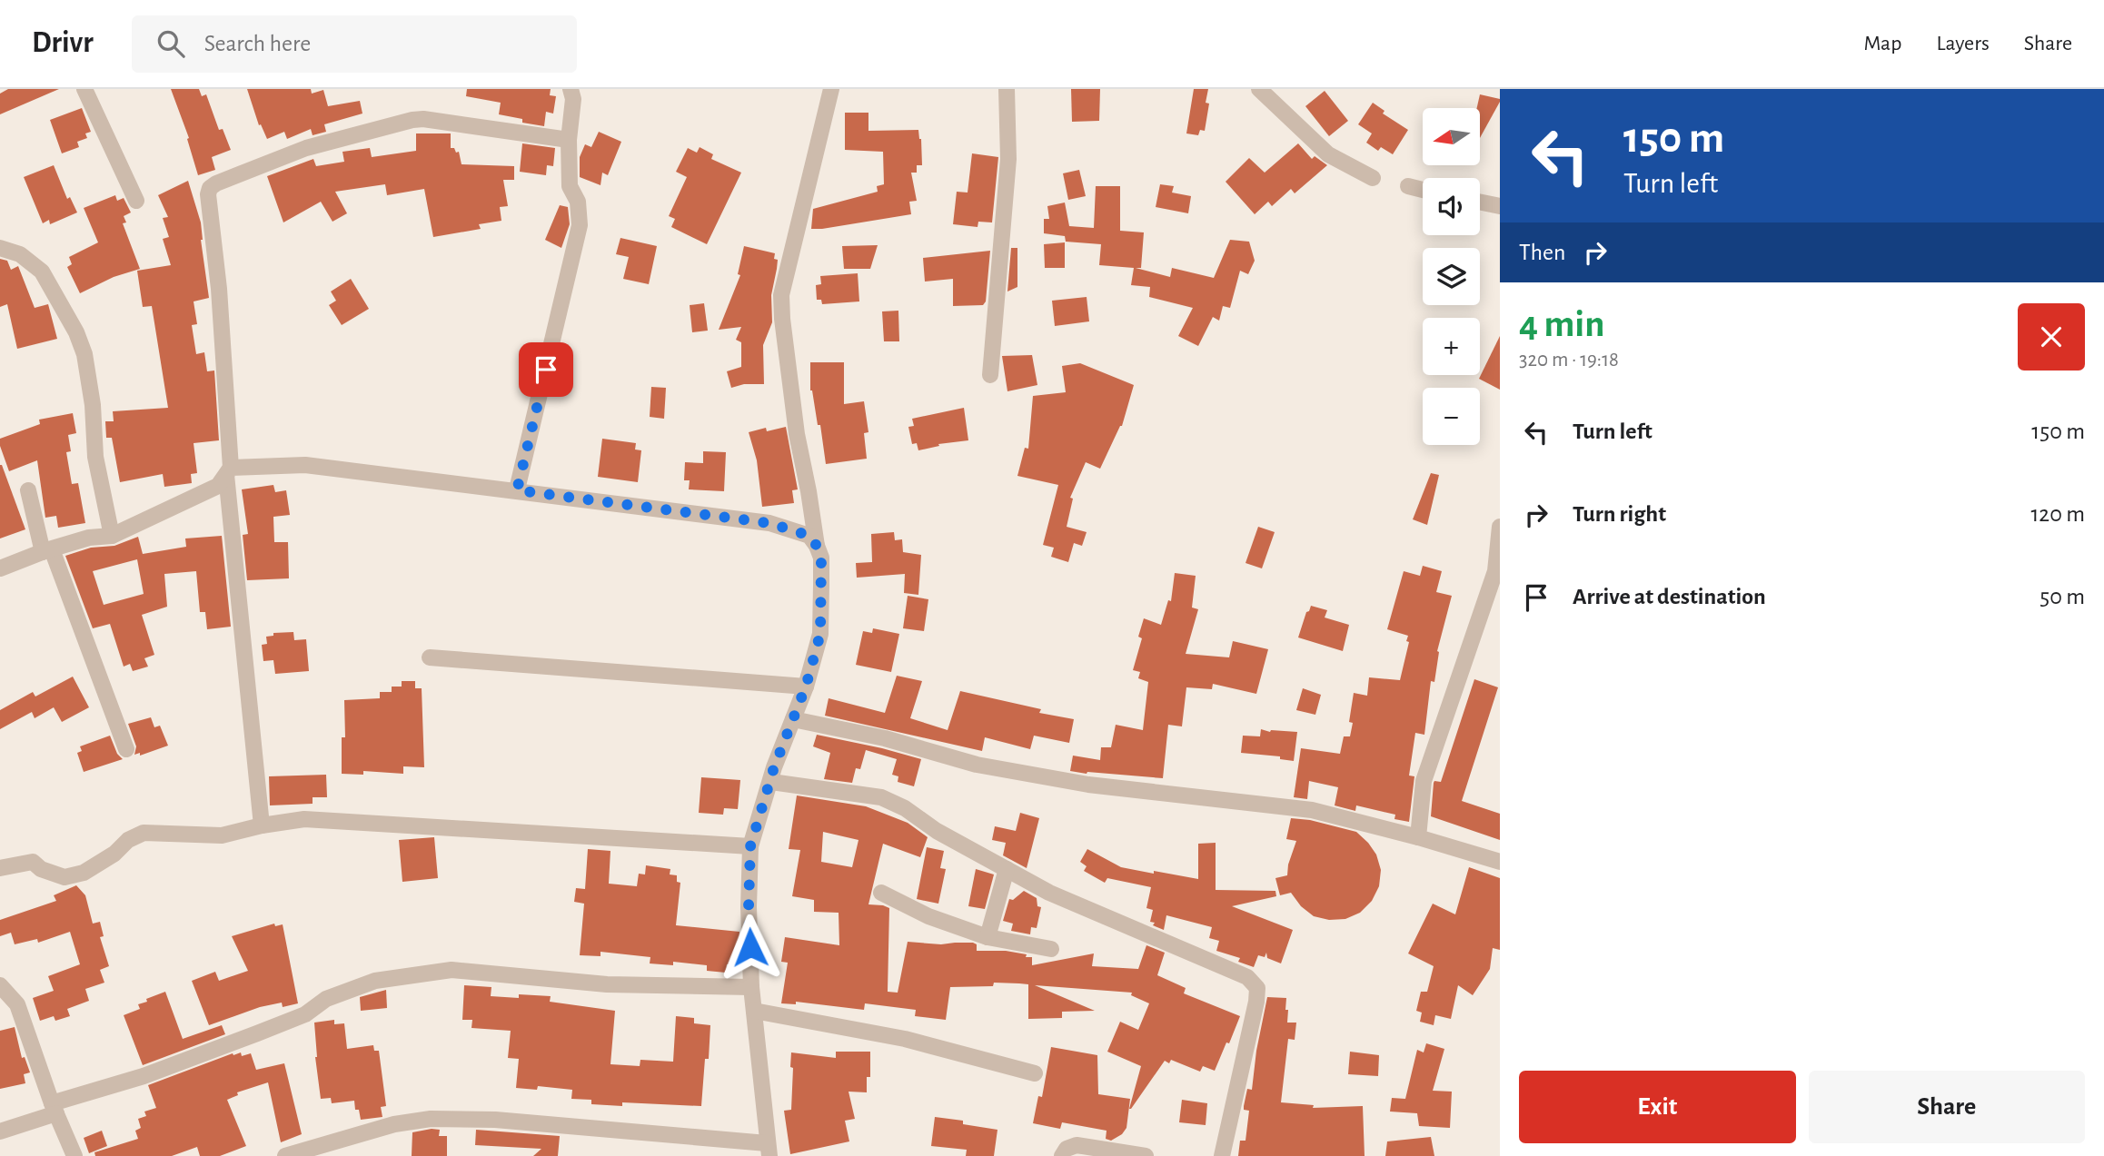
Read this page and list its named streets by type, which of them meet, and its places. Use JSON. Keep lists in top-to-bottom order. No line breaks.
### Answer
{"north":"left","page":{"header":"Drivr","search":"Search here","nav":["Map","Layers","Share"],"turn":["150 m","Turn left"],"map_buttons":["+","−"],"then":"Then","heading":["4 min","320 m · 19:18"],"list":[{"name":"Turn left","value":"150 m"},{"name":"Turn right","value":"120 m"},{"name":"Arrive at destination","value":"50 m"}],"buttons":["Exit","Share"]}}
